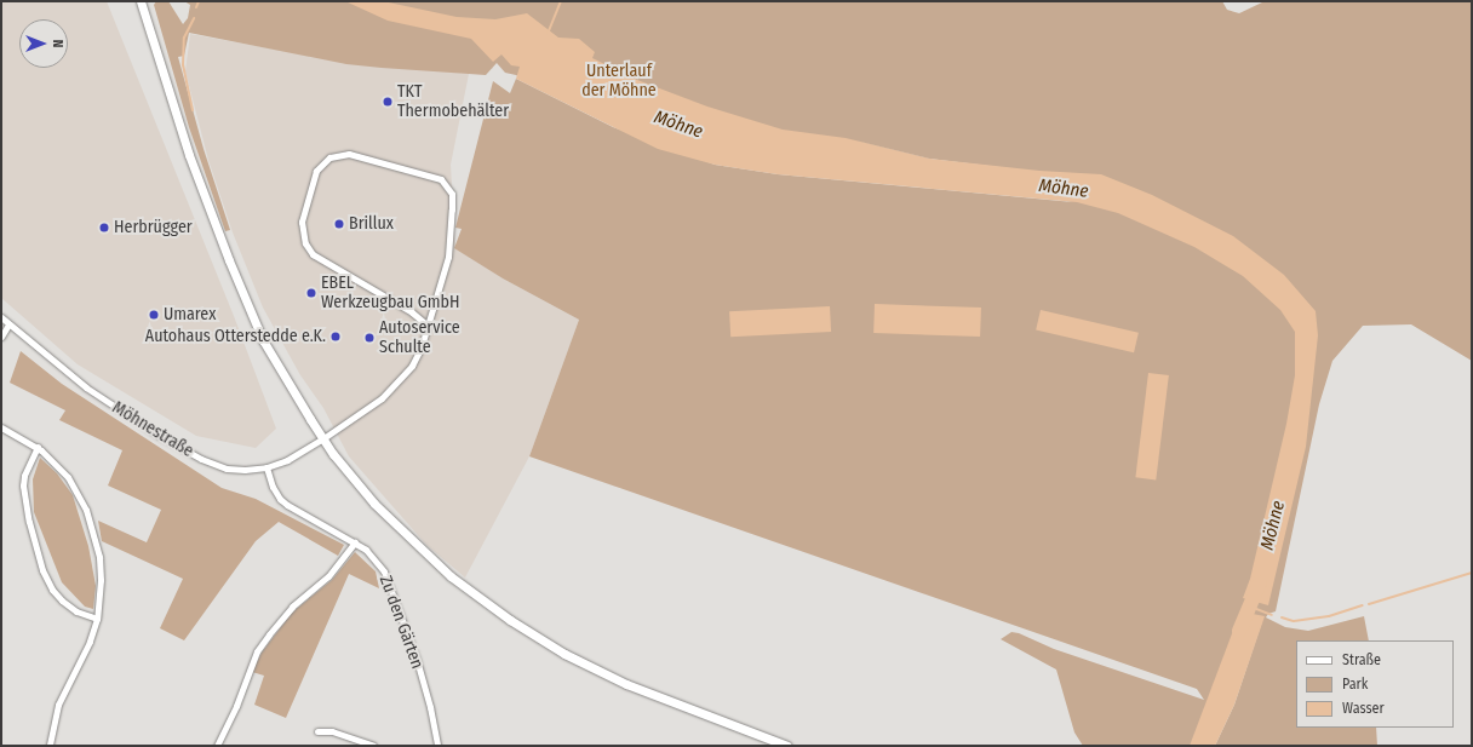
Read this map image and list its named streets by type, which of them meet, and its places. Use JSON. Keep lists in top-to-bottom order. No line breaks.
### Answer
{"streets":{"street":["Möhnestraße","Zu den Gärten"]},"crossings":[["Möhnestraße","Zu den Gärten"]],"water":["Möhne"],"parks":["Unterlauf der Möhne"],"places":["TKT Thermobehälter","Brillux","Herbrügger","EBEL Werkzeugbau GmbH","Umarex","Autohaus Otterstedde e.K.","Autoservice Schulte"],"legend":["Straße","Park","Wasser"],"north":"right"}
